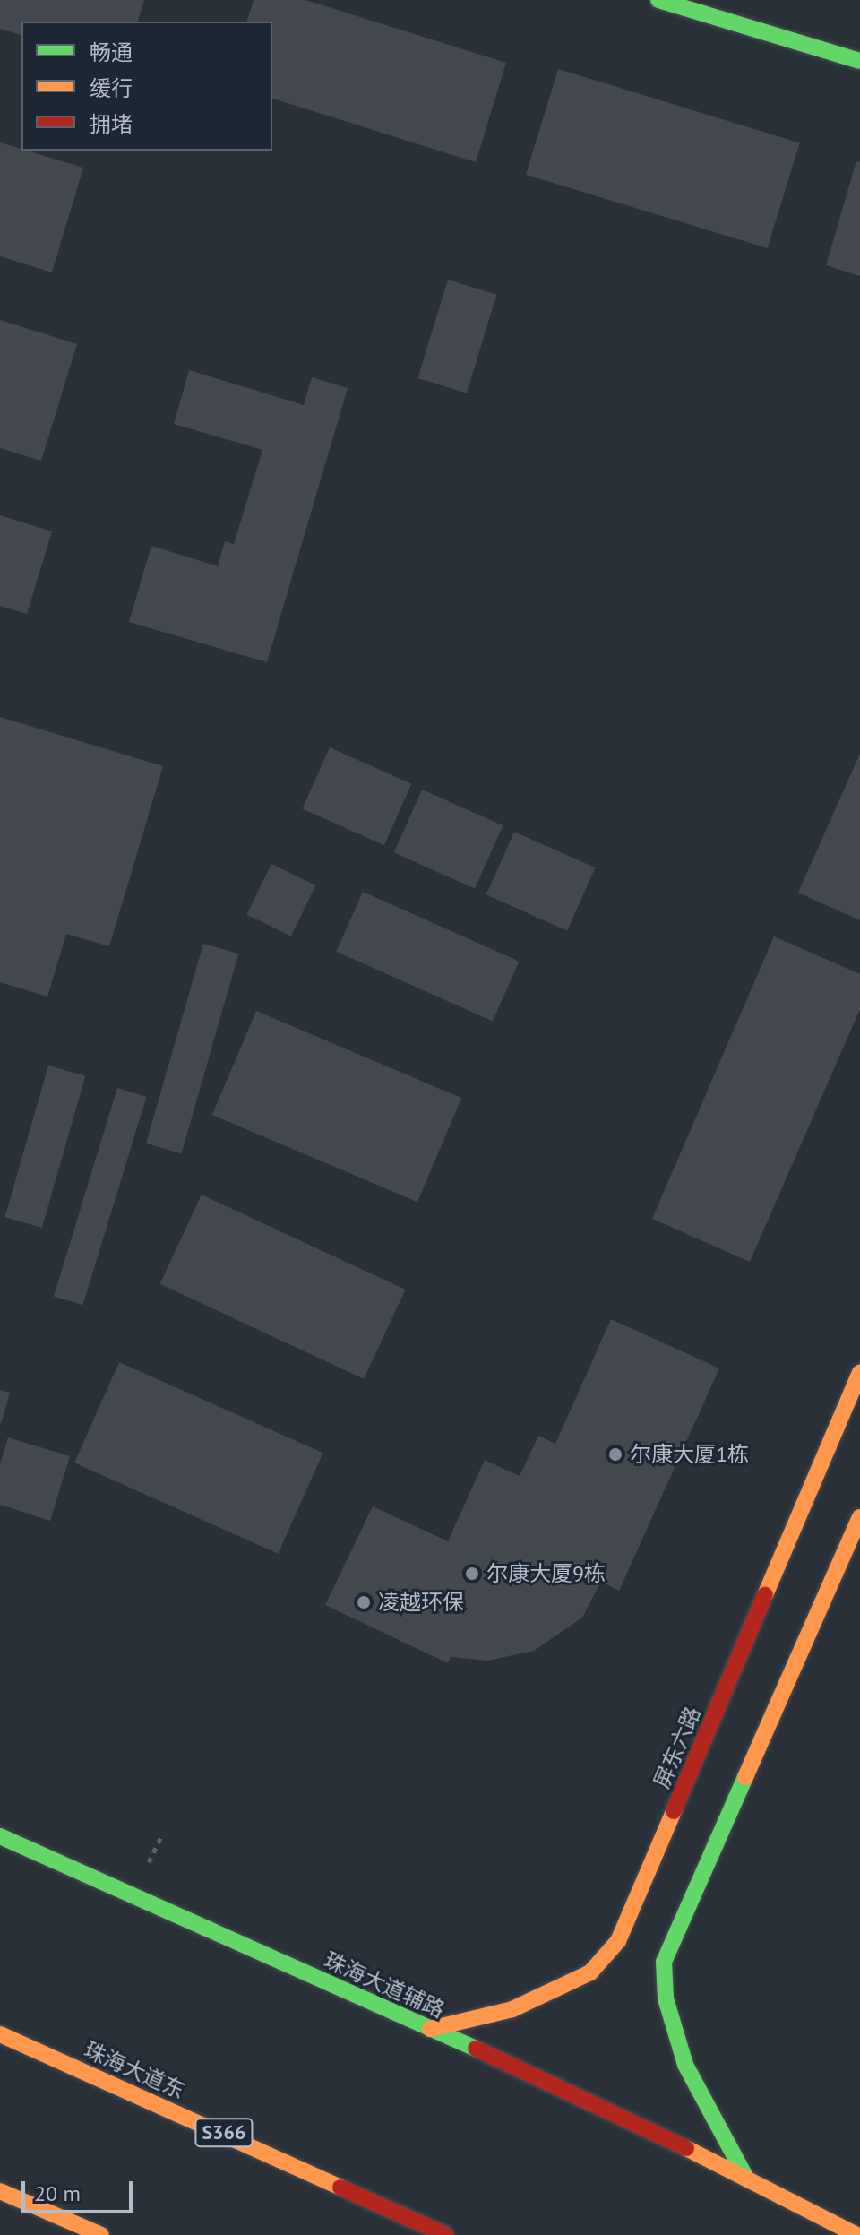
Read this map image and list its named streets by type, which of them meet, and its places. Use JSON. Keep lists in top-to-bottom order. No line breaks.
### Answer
{"streets":{"main road":["屏东六路","珠海大道辅路","珠海大道东","S366"]},"crossings":[["屏东六路","珠海大道辅路"]],"places":["尔康大厦1栋","尔康大厦9栋","凌越环保"],"legend":["畅通","缓行","拥堵"],"scale_bar":"20 m"}
